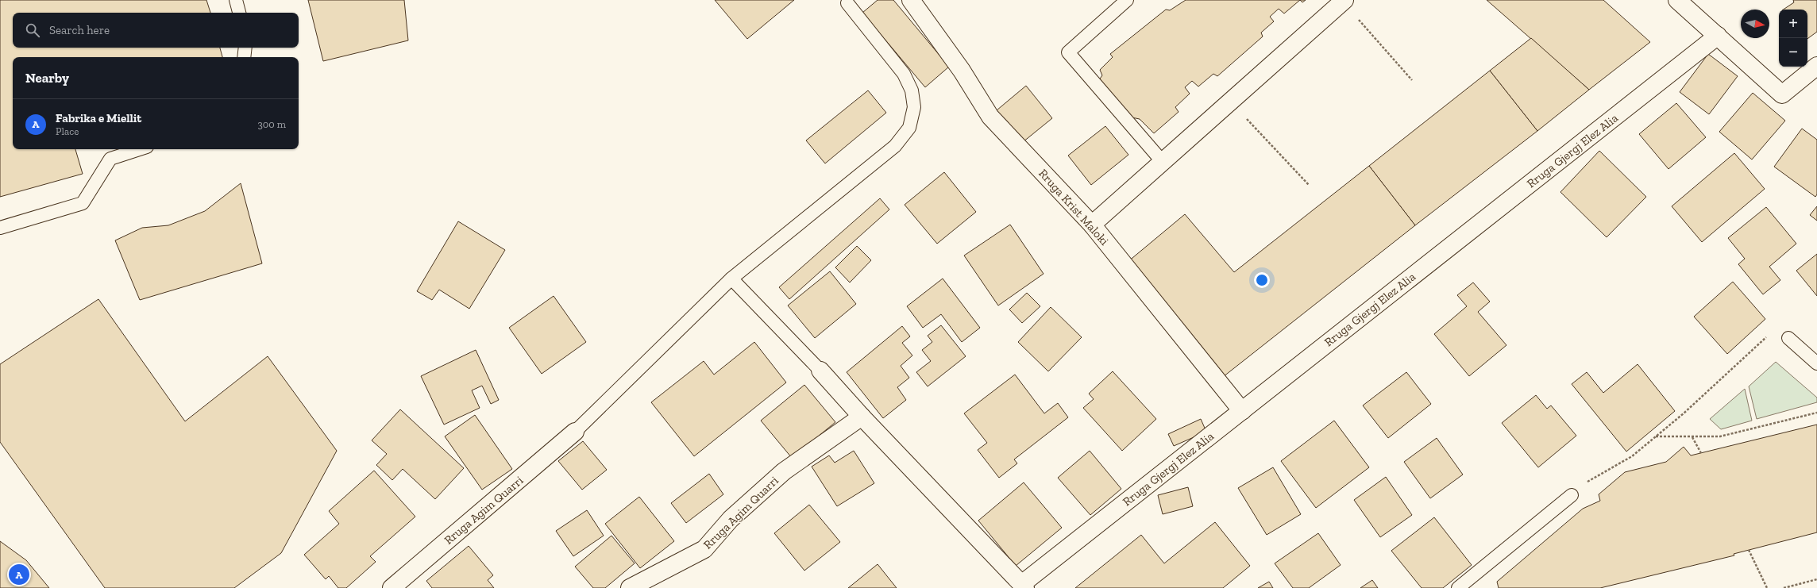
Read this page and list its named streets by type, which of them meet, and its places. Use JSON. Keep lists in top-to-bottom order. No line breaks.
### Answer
{"streets":{"street":["Rruga Gjergj Elez Alia","Rruga Krist Maloki","Rruga Agim Quarri"]},"crossings":[["Rruga Gjergj Elez Alia","Rruga Krist Maloki"]],"north":"right","page":{"map_buttons":["+","−"],"search":"Search here","heading":"Nearby","list":[{"mark":"A","name":"Fabrika e Miellit","note":"Place","value":"300 m"}],"pins":"A"}}
